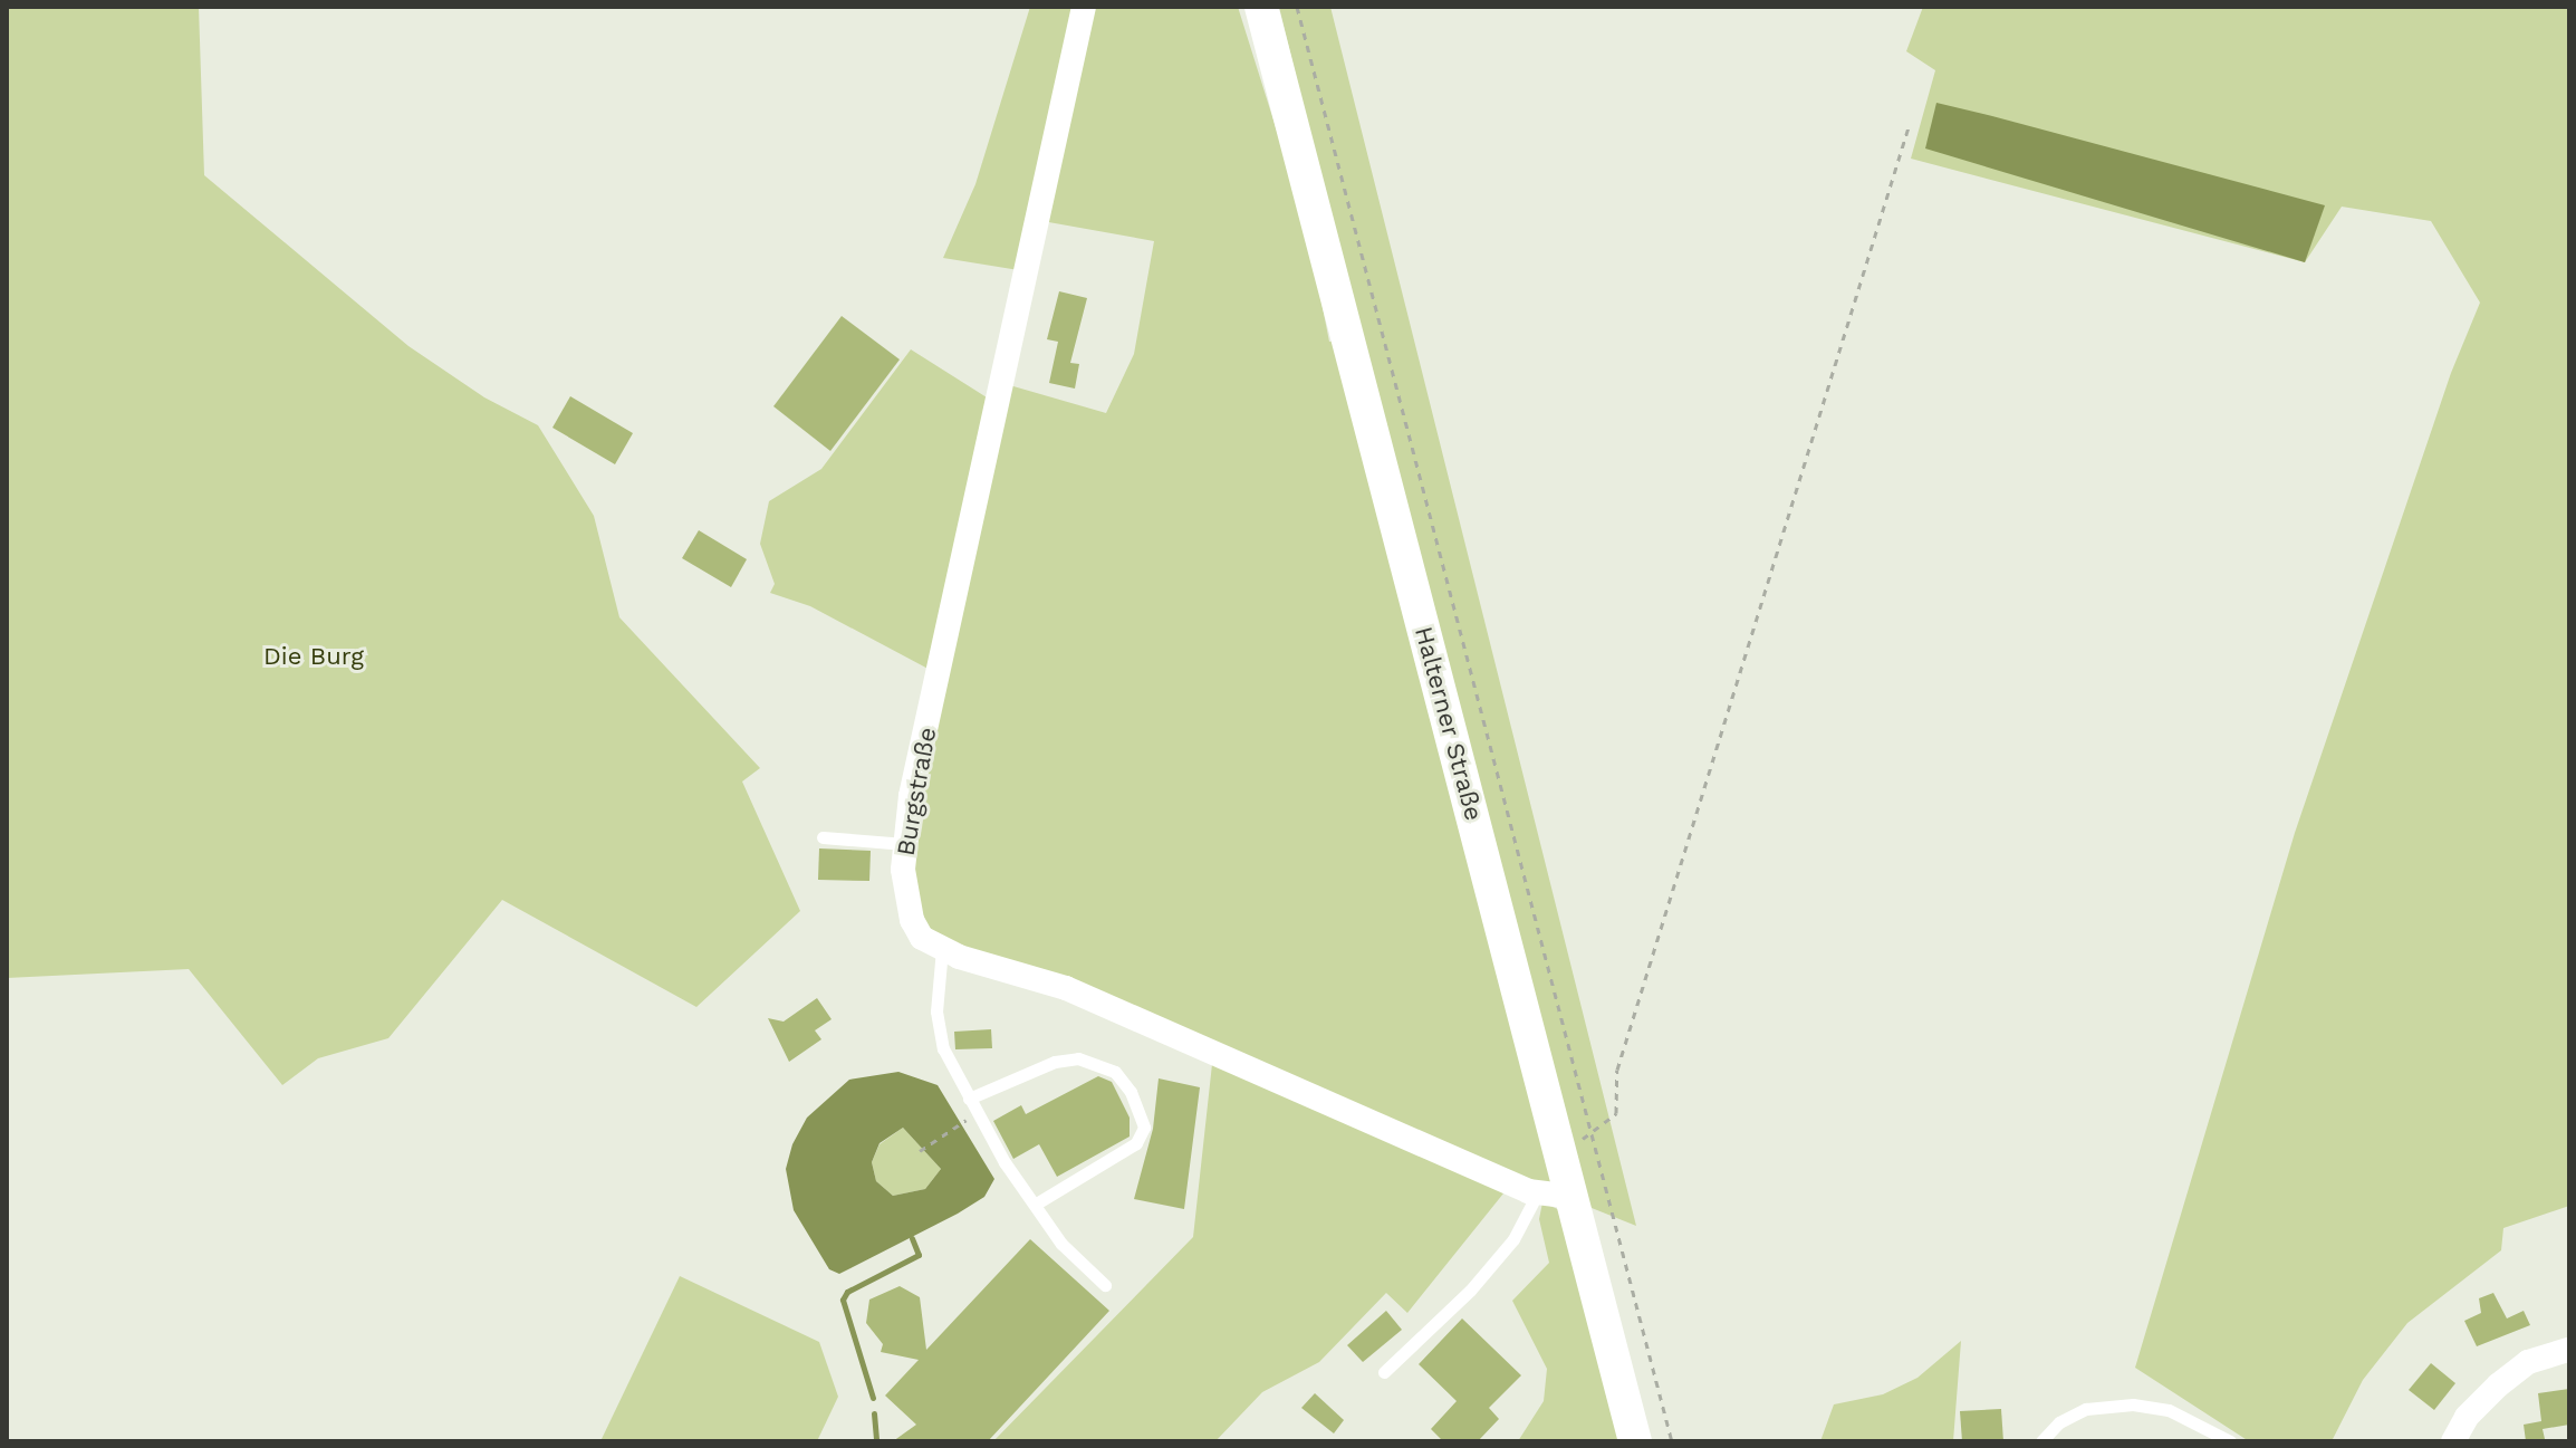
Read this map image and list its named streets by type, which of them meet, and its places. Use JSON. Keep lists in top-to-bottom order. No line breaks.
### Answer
{"streets":{"main road":["Halterner Straße"],"street":["Burgstraße"]},"crossings":[["Halterner Straße","Burgstraße"]],"parks":["Die Burg"]}
